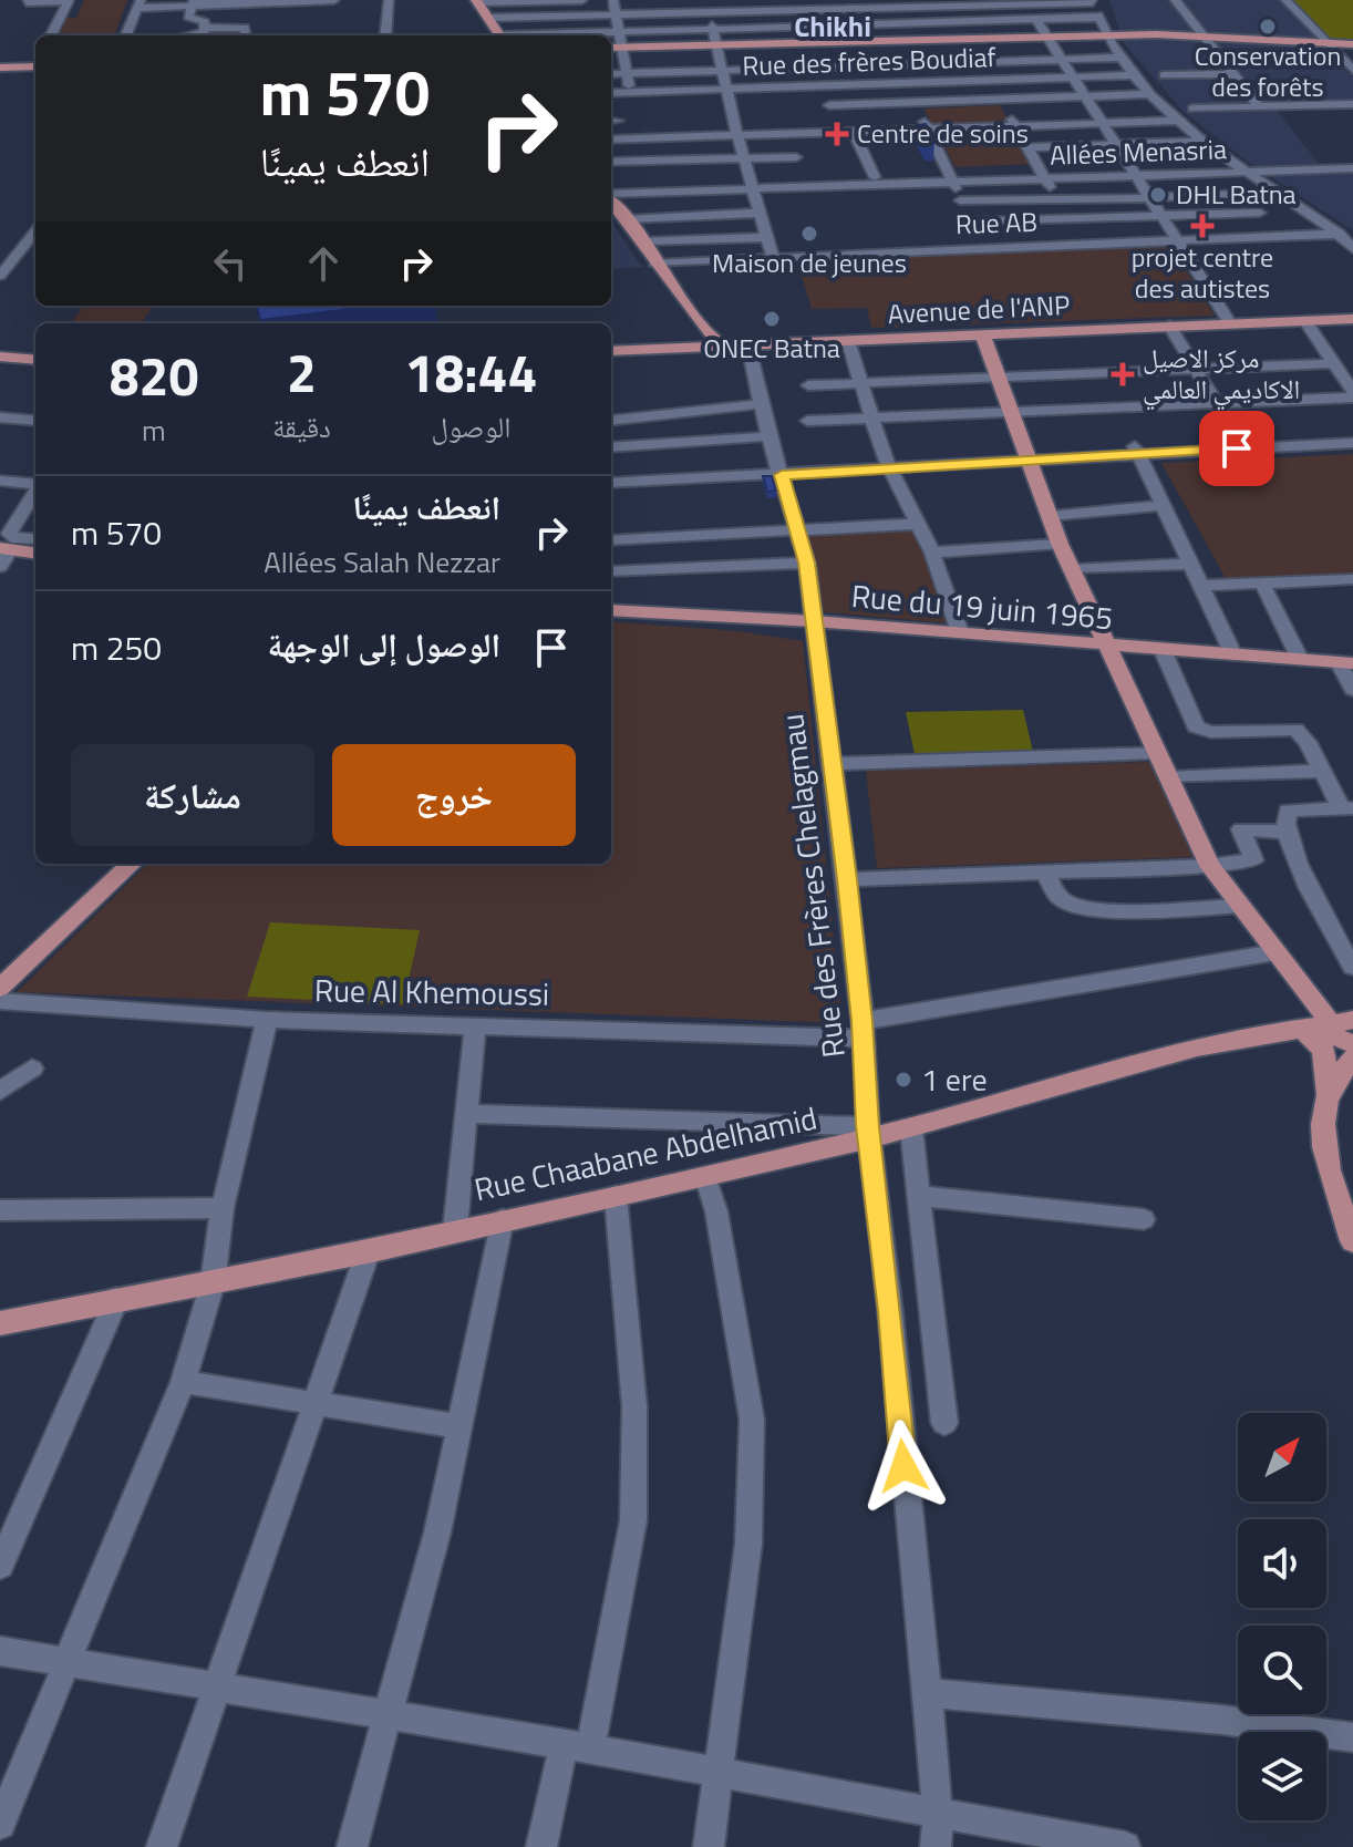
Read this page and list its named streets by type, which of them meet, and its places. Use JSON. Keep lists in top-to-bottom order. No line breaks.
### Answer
{"streets":{"main road":["Avenue de l'ANP","Rue du 19 juin 1965","Rue Chaabane Abdelhamid"],"street":["Rue des frères Boudiaf","Allées Menasria","Rue AB","Rue des Frères Chelagmau","Rue Al Khemoussi"]},"crossings":[["Avenue de l'ANP","Rue des Frères Chelagmau"],["Rue du 19 juin 1965","Rue des Frères Chelagmau"],["Rue des Frères Chelagmau","Rue Al Khemoussi"],["Rue des Frères Chelagmau","Rue Chaabane Abdelhamid"]],"districts":["Chikhi"],"places":{"other":["Conservation des forêts","DHL Batna","Maison de jeunes","ONEC Batna","1 ere"],"health":["Centre de soins","projet centre des autistes","مركز الاصيل الاكاديمي العالمي"]},"north":"top right","page":{"turn":["570 m","انعطف يمينًا"],"eta":["18:44","الوصول","2","دقيقة","820","m"],"list":[{"name":"انعطف يمينًا","note":"Allées Salah Nezzar","value":"570 m"},{"name":"الوصول إلى الوجهة","value":"250 m"}],"buttons":["خروج","مشاركة"]}}
